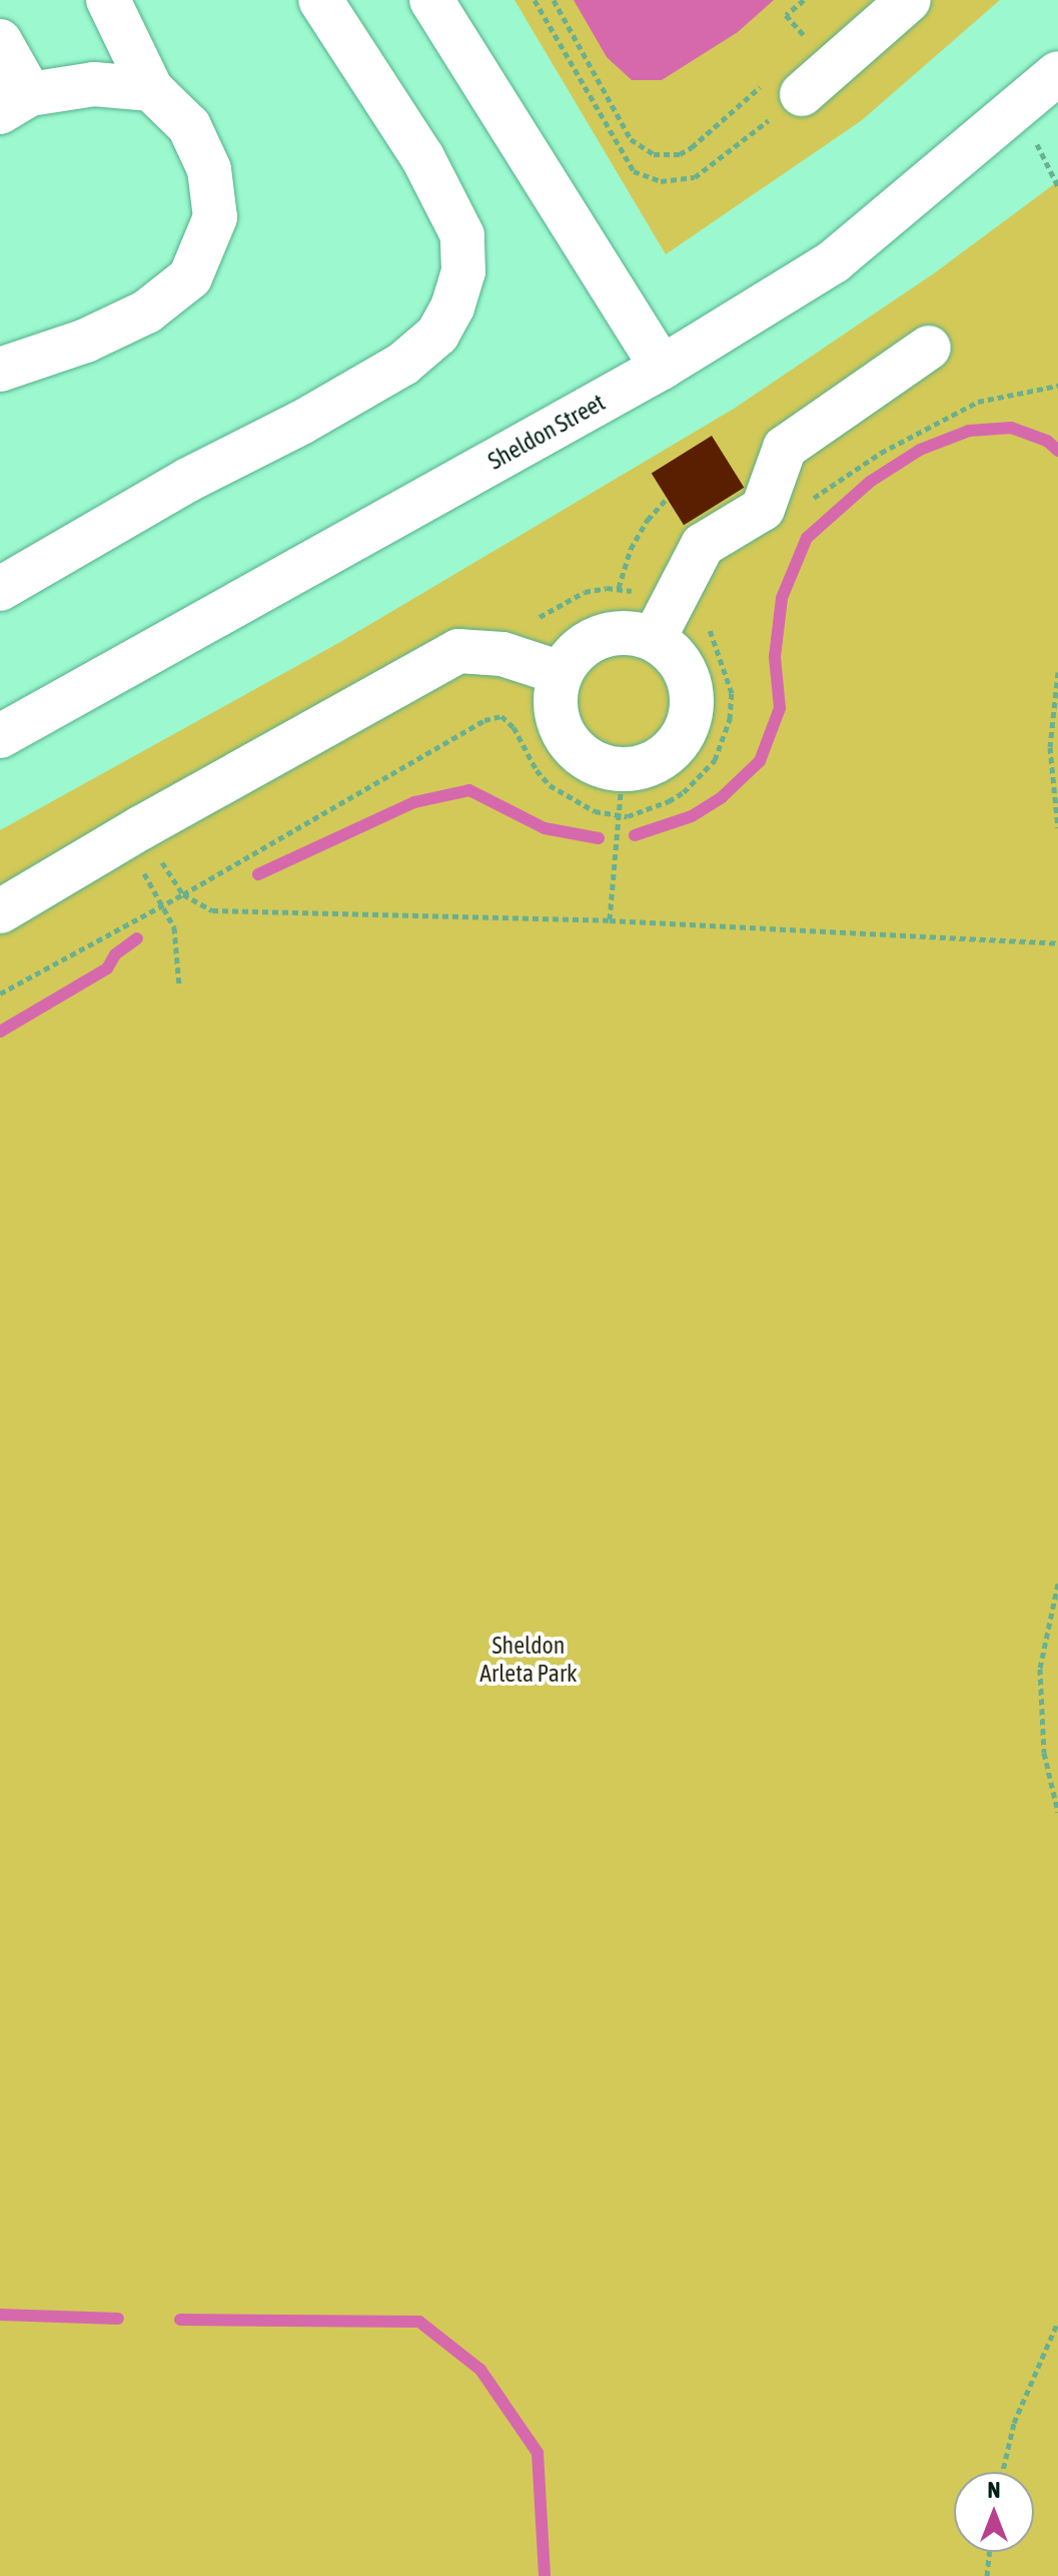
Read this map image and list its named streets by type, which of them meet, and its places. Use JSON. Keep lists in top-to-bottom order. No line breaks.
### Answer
{"streets":{"main road":["Sheldon Street"]},"parks":["Sheldon Arleta Park"],"north":"top"}
